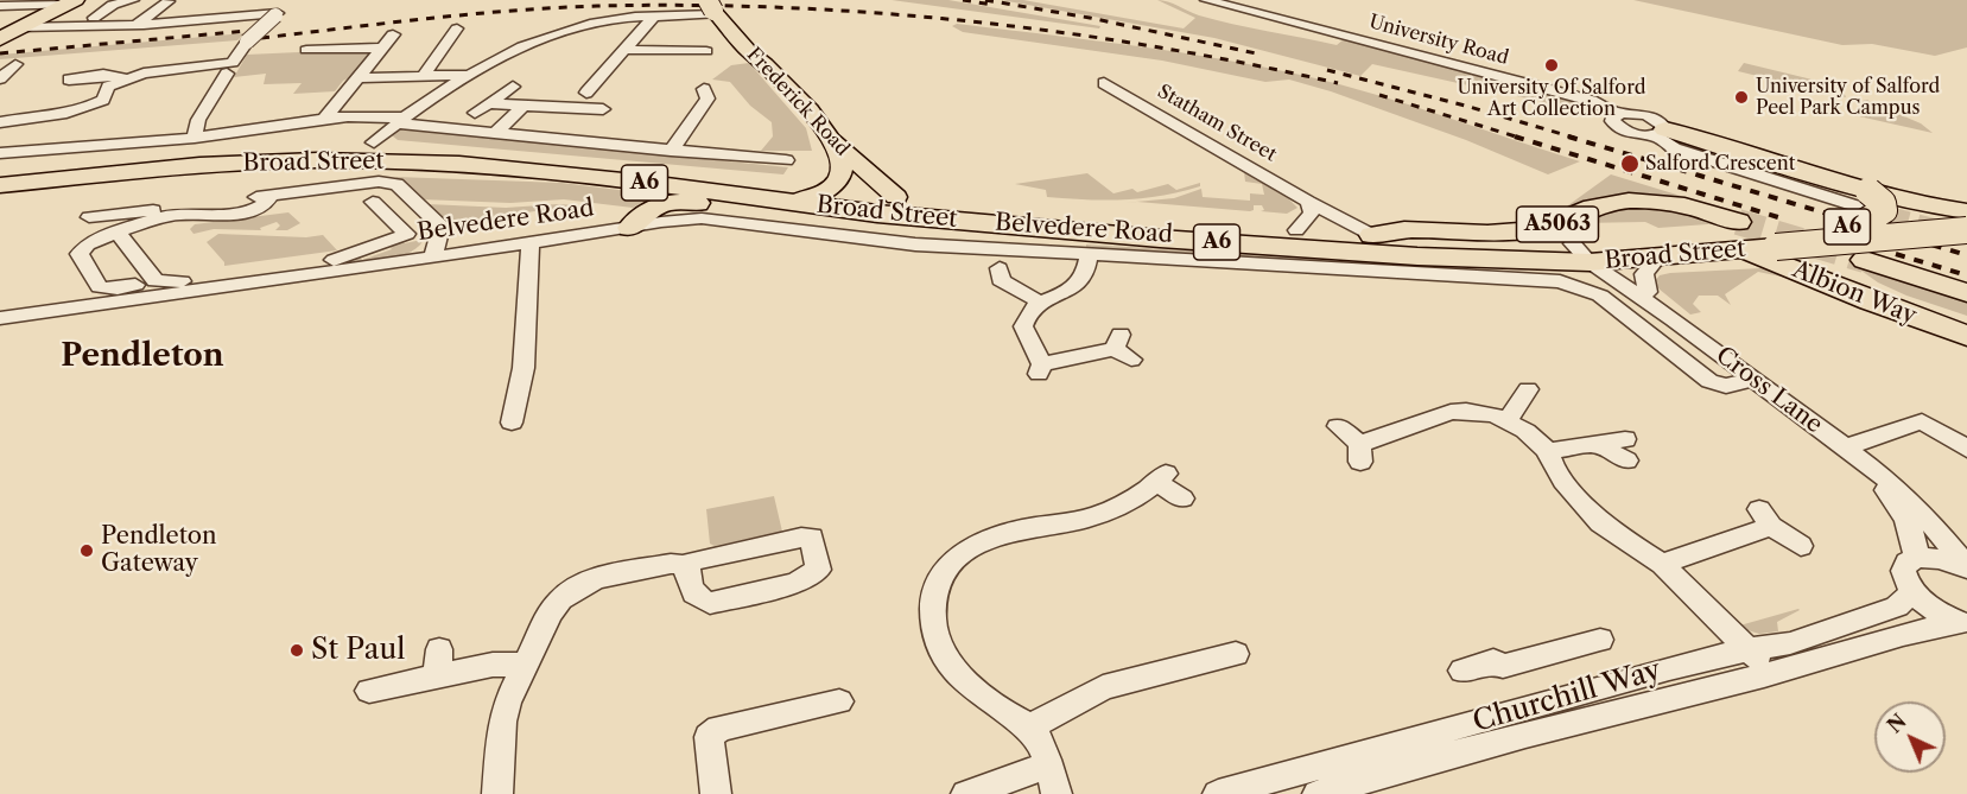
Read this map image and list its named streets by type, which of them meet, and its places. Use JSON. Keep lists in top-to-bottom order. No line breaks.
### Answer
{"streets":{"highway":["Broad Street","A6","A5063","Albion Way"],"main road":["Frederick Road"],"street":["University Road","Statham Street","Belvedere Road","Cross Lane","Churchill Way"]},"crossings":[["Frederick Road","Broad Street"],["Statham Street","Broad Street"],["Statham Street","A5063"],["Broad Street","A6"],["Broad Street","A5063"],["Broad Street","Albion Way"],["Broad Street","Cross Lane"],["A6","A5063"],["A6","Albion Way"],["Belvedere Road","Cross Lane"],["A5063","Albion Way"]],"districts":["Pendleton"],"places":["University Of Salford Art Collection","University of Salford Peel Park Campus","Salford Crescent","Pendleton Gateway","St Paul"],"north":"top left"}
